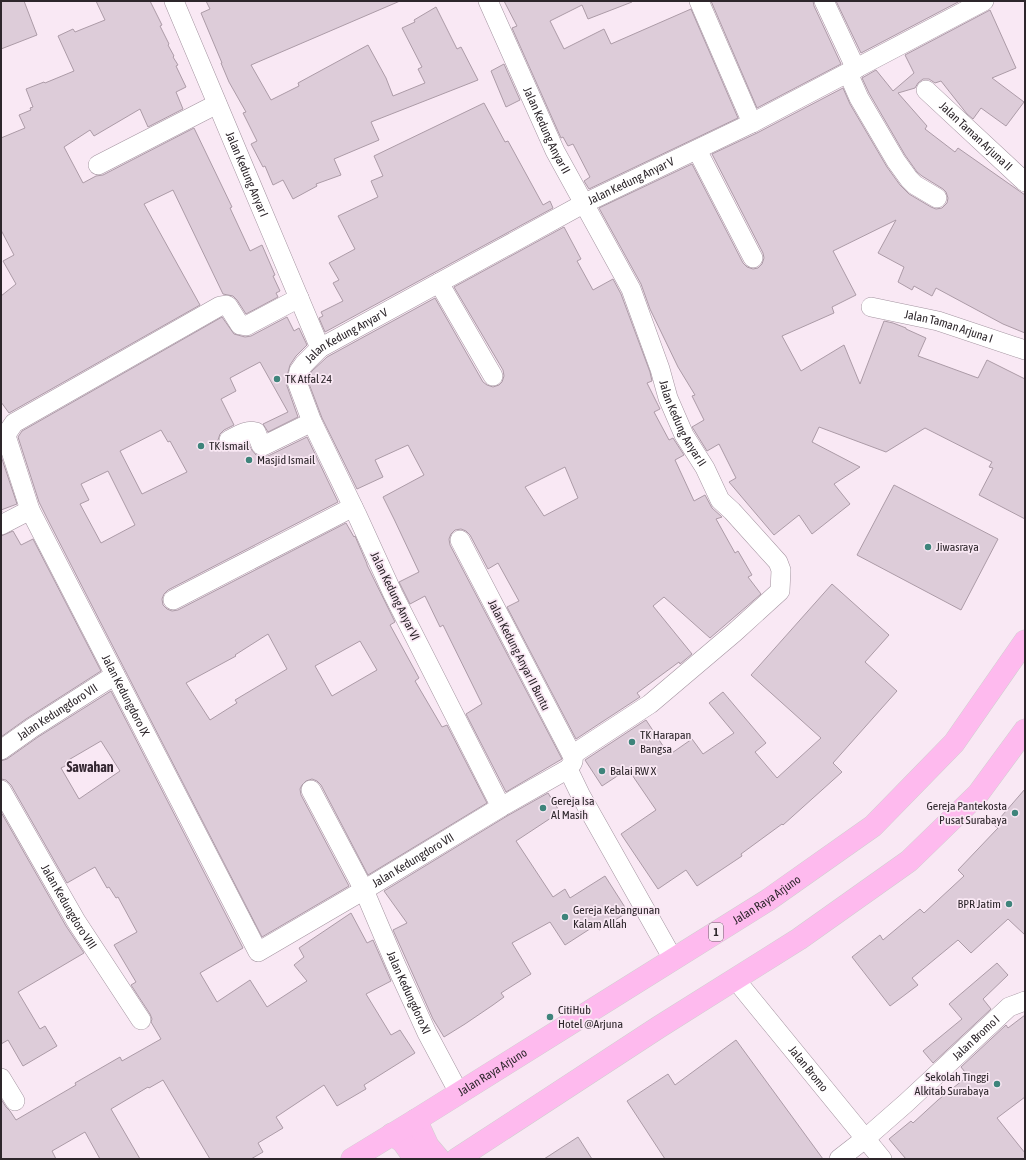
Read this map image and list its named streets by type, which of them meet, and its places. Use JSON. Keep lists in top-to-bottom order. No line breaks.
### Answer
{"streets":{"highway":["Jalan Raya Arjuno","1"],"street":["Jalan Kedung Anyar II","Jalan Taman Arjuna II","Jalan Kedung Anyar I","Jalan Kedung Anyar V","Jalan Taman Arjuna I","Jalan Kedung Anyar VI","Jalan Kedung Anyar II Buntu","Jalan Kedungdoro IX","Jalan Kedungdoro VII","Jalan Kedungdoro VIII","Jalan Kedungdoro XI","Jalan Bromo I","Jalan Bromo"]},"crossings":[["Jalan Kedung Anyar II","Jalan Kedung Anyar V"],["Jalan Kedung Anyar II","Jalan Kedung Anyar II Buntu"],["Jalan Kedung Anyar II","Jalan Kedungdoro VII"],["Jalan Kedung Anyar I","Jalan Kedung Anyar V"],["Jalan Kedung Anyar I","Jalan Kedungdoro IX"],["Jalan Kedung Anyar V","Jalan Kedung Anyar VI"],["Jalan Kedung Anyar VI","Jalan Kedungdoro VII"],["Jalan Kedung Anyar II Buntu","Jalan Kedungdoro VII"],["Jalan Kedungdoro IX","Jalan Kedungdoro VII"],["Jalan Kedungdoro VII","Jalan Kedungdoro XI"],["Jalan Raya Arjuno","Jalan Kedungdoro XI"],["Jalan Bromo I","Jalan Bromo"]],"districts":["Sawahan"],"places":["TK Atfal 24","TK Ismail","Masjid Ismail","Jiwasraya","TK Harapan Bangsa","Balai RW X","Gereja Isa Al Masih","Gereja Pantekosta Pusat Surabaya","BPR Jatim","Gereja Kebangunan Kalam Allah","CitiHub Hotel @Arjuna","Sekolah Tinggi Alkitab Surabaya"]}
